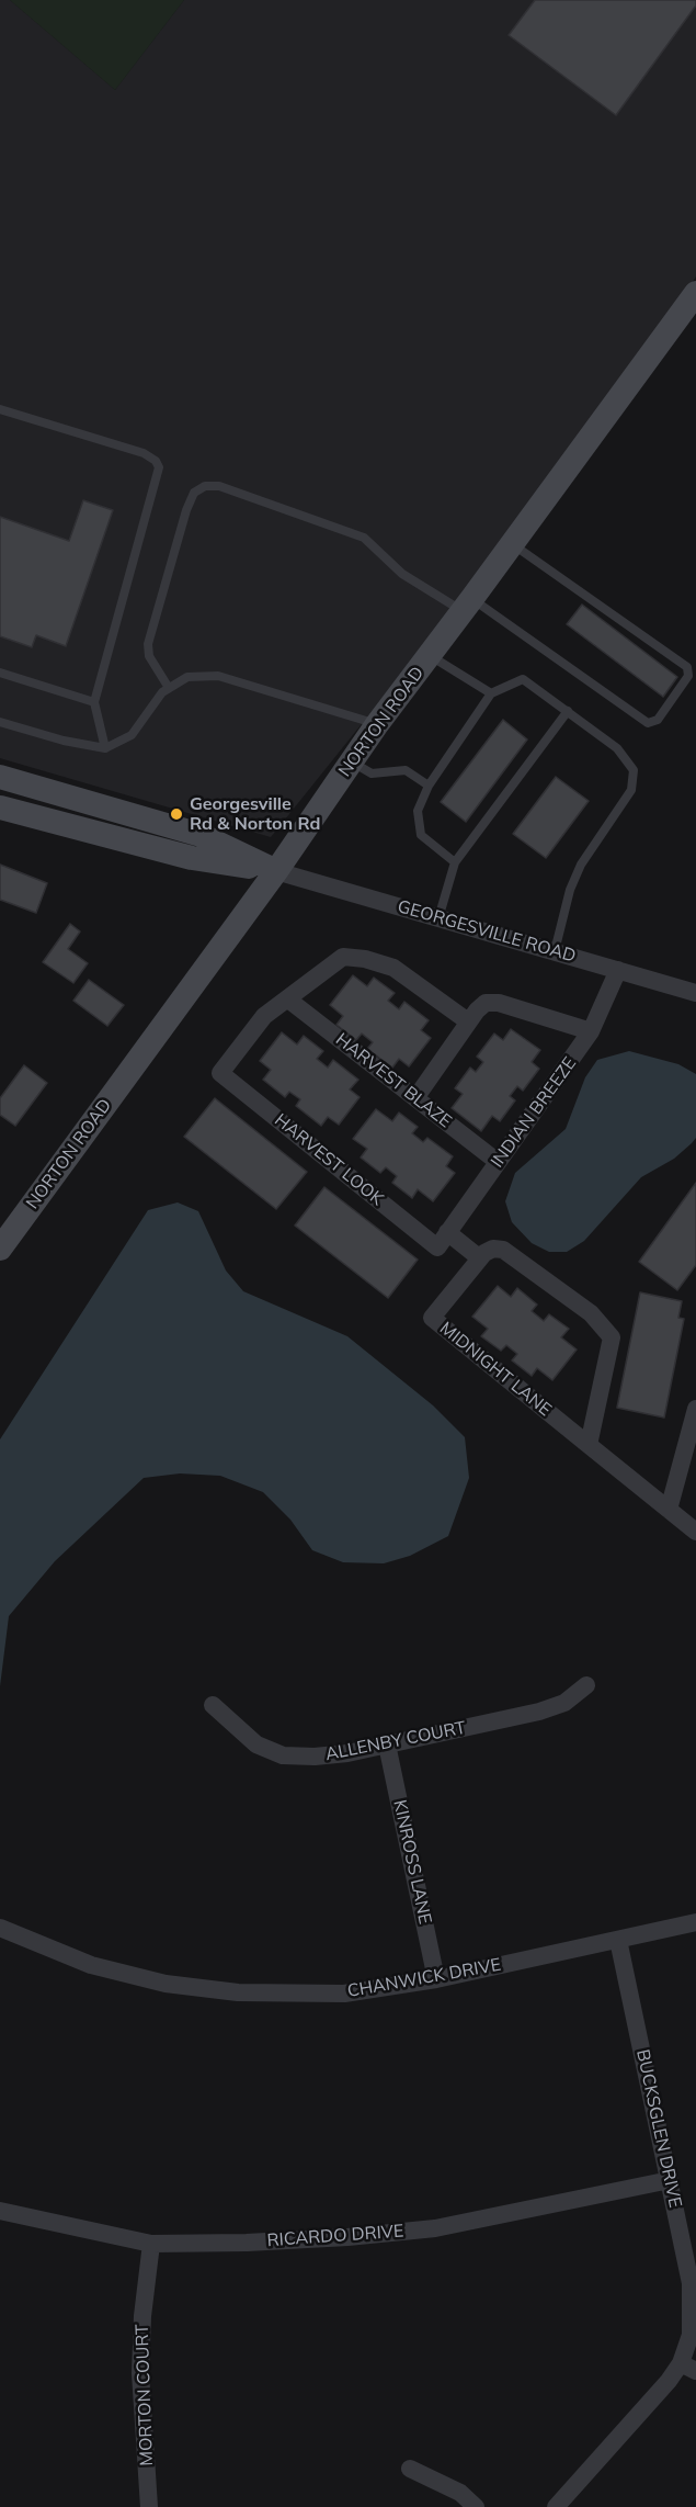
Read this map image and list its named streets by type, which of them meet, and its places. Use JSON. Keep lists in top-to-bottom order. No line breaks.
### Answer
{"streets":{"main road":["NORTON ROAD","GEORGESVILLE ROAD"],"street":["HARVEST BLAZE","INDIAN BREEZE","HARVEST LOOK","MIDNIGHT LANE","ALLENBY COURT","KINROSS LANE","CHANWICK DRIVE","BUCKSGLEN DRIVE","RICARDO DRIVE","MORTON COURT"]},"crossings":[["NORTON ROAD","GEORGESVILLE ROAD"],["GEORGESVILLE ROAD","INDIAN BREEZE"],["HARVEST BLAZE","INDIAN BREEZE"],["HARVEST BLAZE","HARVEST LOOK"],["INDIAN BREEZE","HARVEST LOOK"],["ALLENBY COURT","KINROSS LANE"],["KINROSS LANE","CHANWICK DRIVE"],["CHANWICK DRIVE","BUCKSGLEN DRIVE"],["BUCKSGLEN DRIVE","RICARDO DRIVE"],["RICARDO DRIVE","MORTON COURT"]],"places":["Georgesville Rd & Norton Rd"]}
